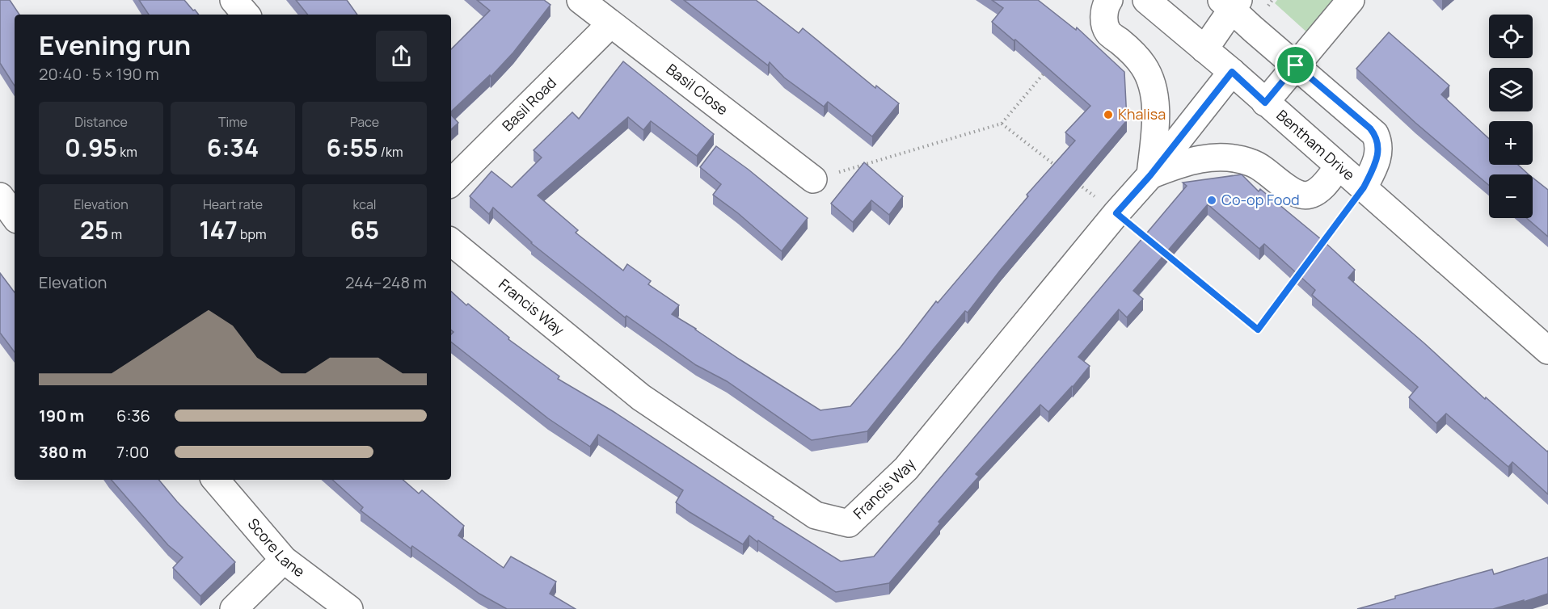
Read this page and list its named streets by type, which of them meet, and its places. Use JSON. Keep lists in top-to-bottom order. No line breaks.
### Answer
{"streets":{"street":["Basil Close","Basil Road","Bentham Drive","Francis Way","Score Lane"]},"crossings":[["Basil Close","Basil Road"],["Bentham Drive","Francis Way"]],"places":["Khalisa","Co-op Food"],"page":{"map_buttons":["+","−"],"heading":["Evening run","20:40 · 5 × 190 m"],"stats":[["Distance","0.95 km"],["Time","6:34"],["Pace","6:55 /km"],["Elevation","25 m"],["Heart rate","147 bpm"],["kcal","65"]],"chart":["Elevation","244–248 m"],"list":[{"name":"190 m","note":"6:36"},{"name":"380 m","note":"7:00"}]}}
